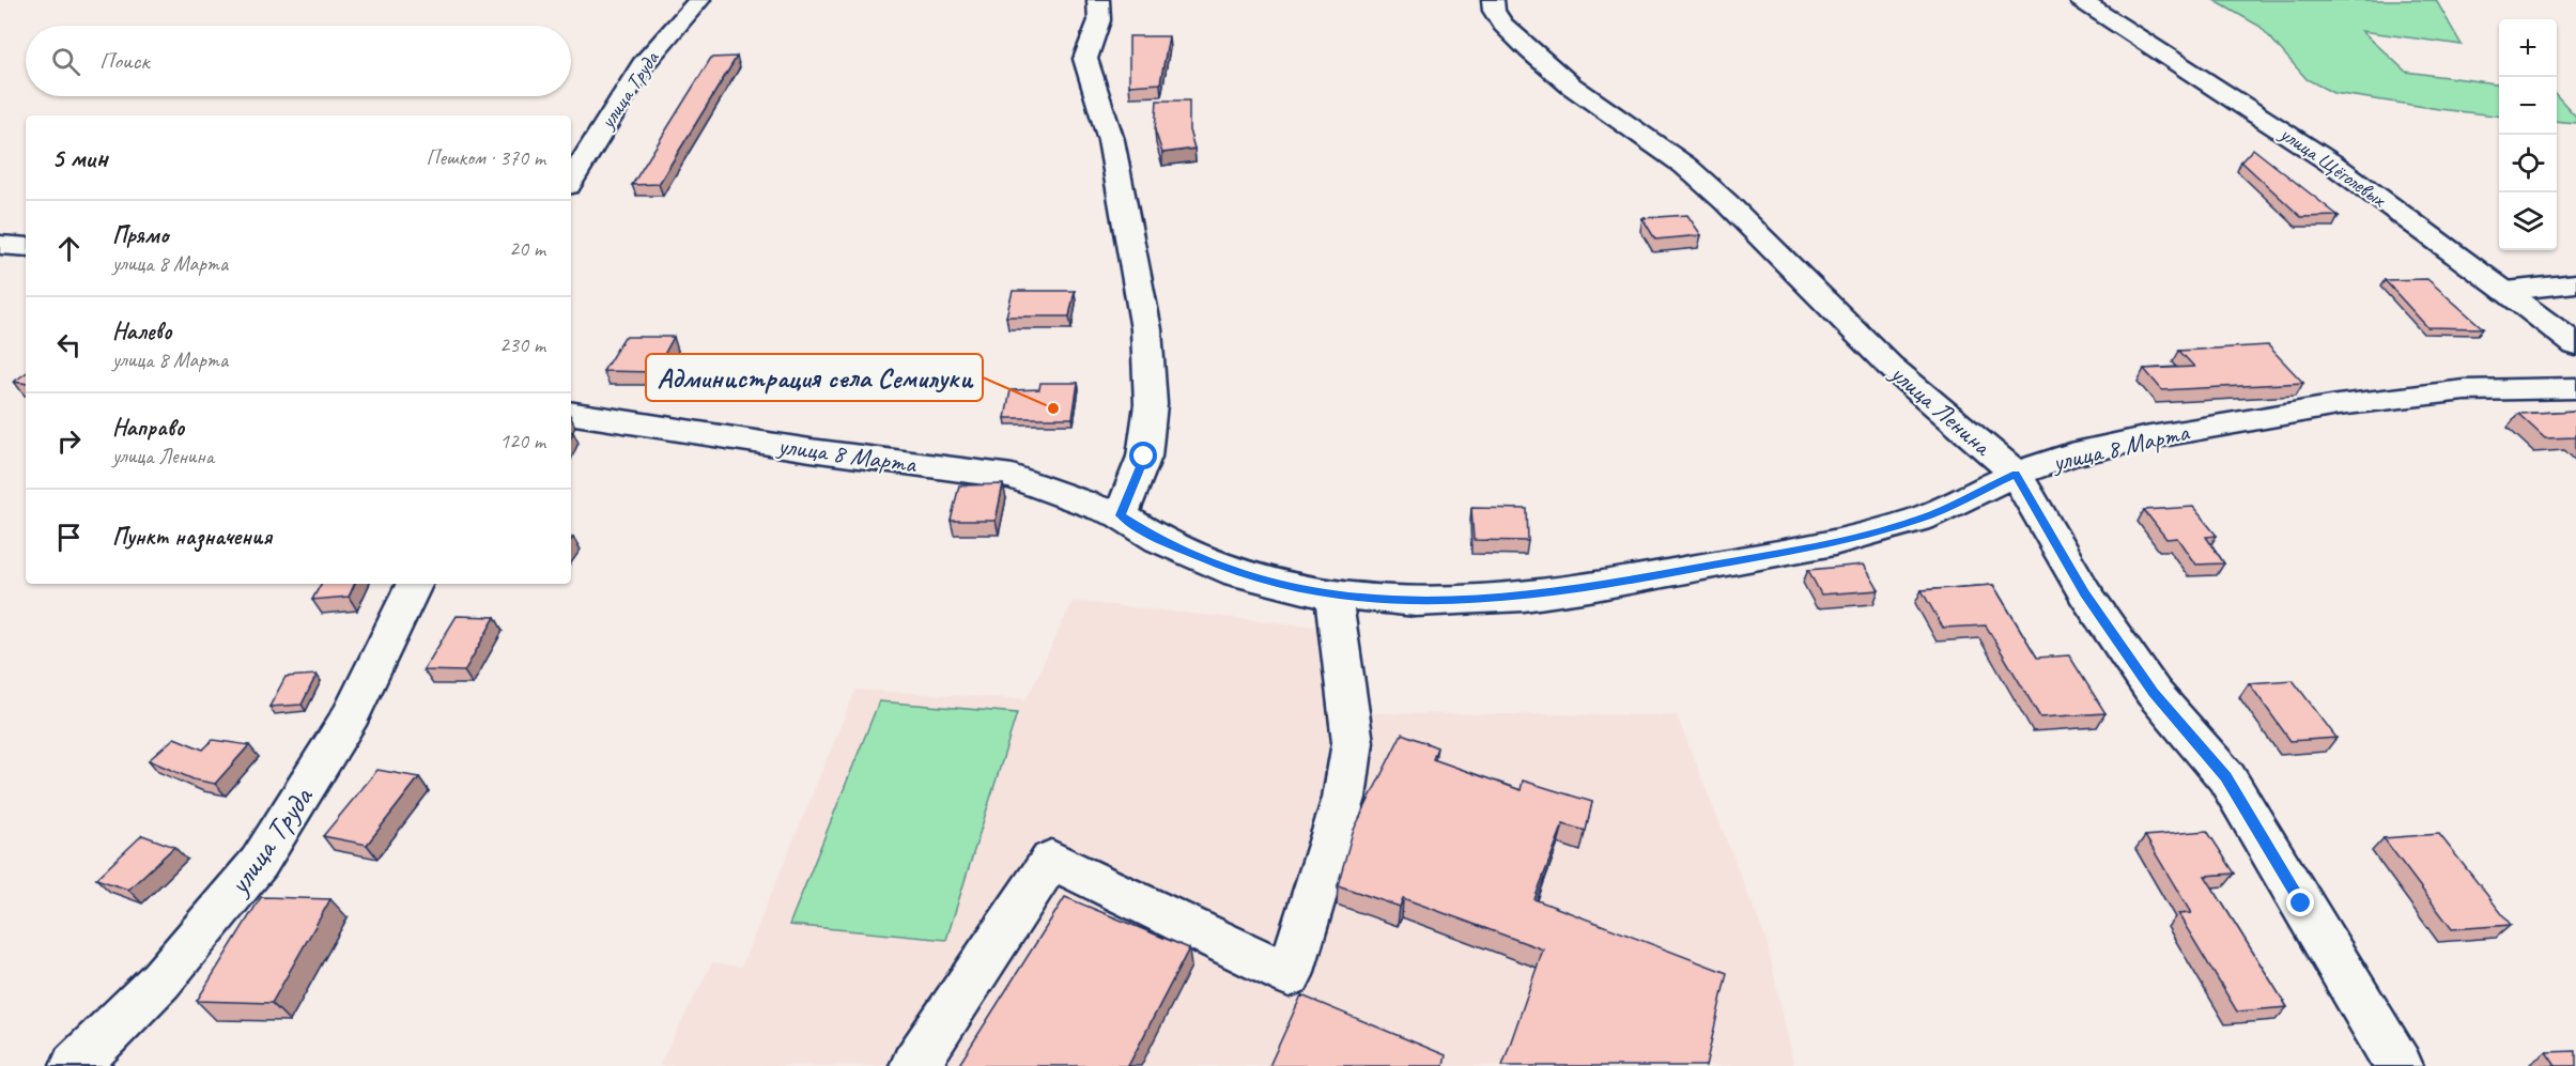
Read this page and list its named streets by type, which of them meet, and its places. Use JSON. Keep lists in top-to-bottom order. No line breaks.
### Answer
{"streets":{"street":["улица Труда","улица Щёголевых","улица Ленина","улица 8 Марта"]},"crossings":[["улица Ленина","улица 8 Марта"]],"places":["Администрация села Семилуки"],"page":{"map_buttons":["+","−"],"search":"Поиск","heading":["5 мин","Пешком · 370 m"],"list":[["Прямо","улица 8 Марта","20 m"],["Налево","улица 8 Марта","230 m"],["Направо","улица Ленина","120 m"],"Пункт назначения"]}}
